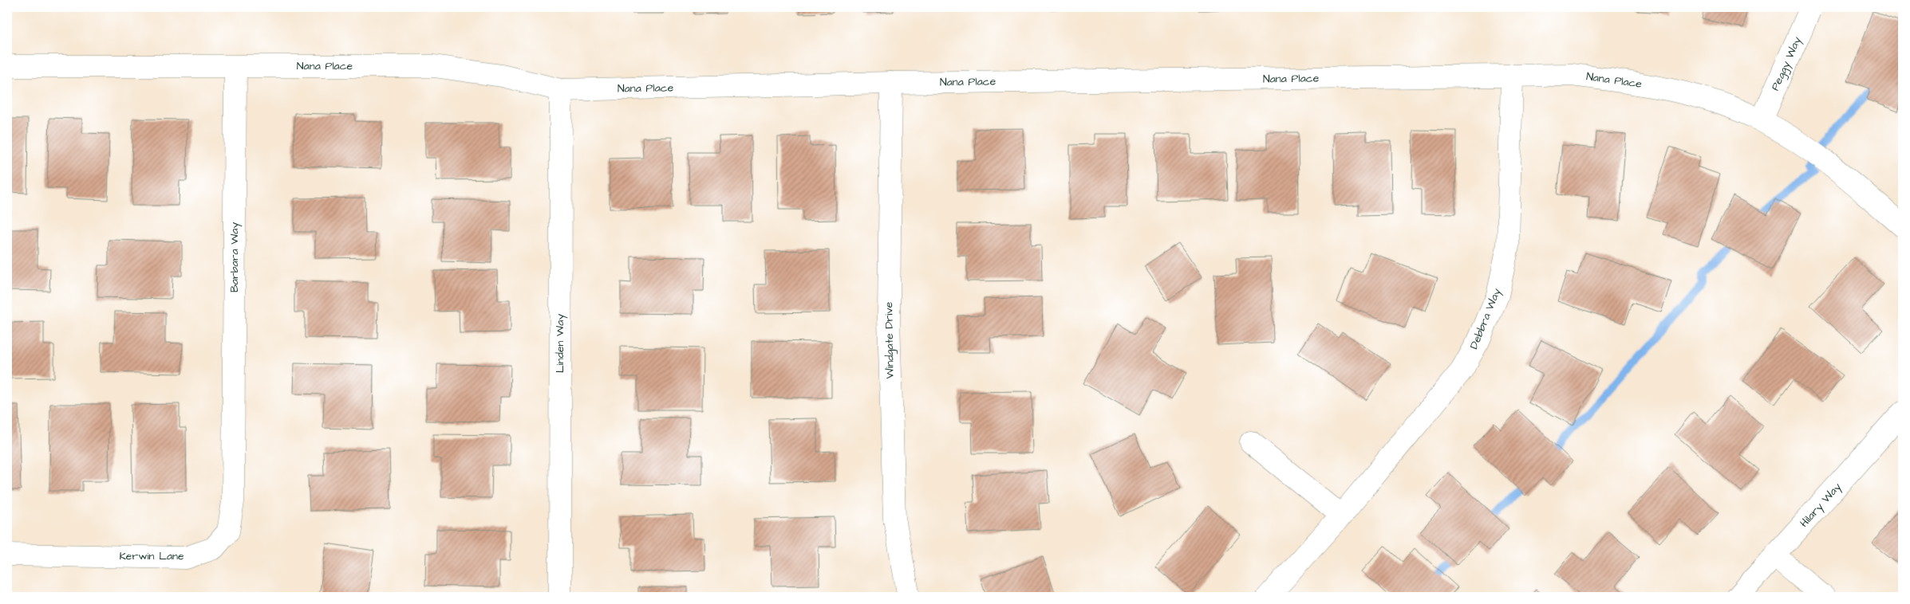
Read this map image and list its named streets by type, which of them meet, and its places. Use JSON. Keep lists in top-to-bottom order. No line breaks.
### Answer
{"streets":{"street":["Peggy Way","Nana Place","Barbara Way","Debbra Way","Windgate Drive","Linden Way","Hilary Way","Kerwin Lane"]},"crossings":[["Peggy Way","Nana Place"],["Nana Place","Barbara Way"],["Nana Place","Debbra Way"],["Nana Place","Windgate Drive"],["Nana Place","Linden Way"],["Barbara Way","Kerwin Lane"]]}
